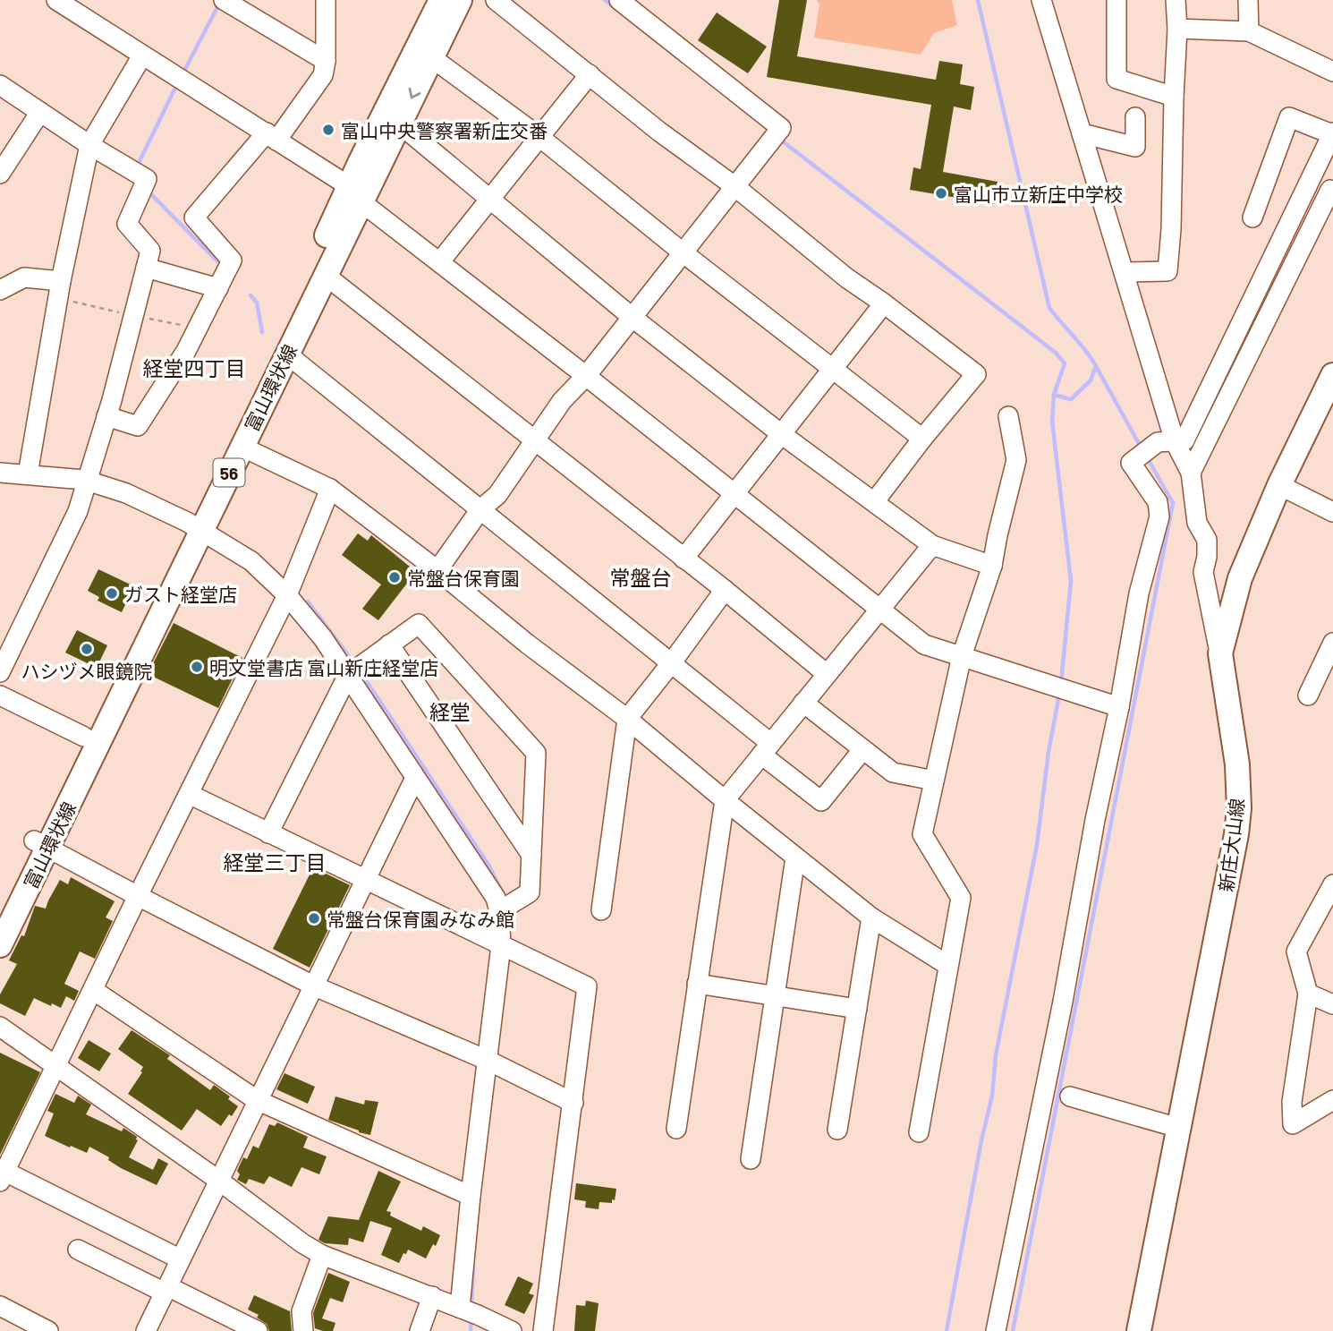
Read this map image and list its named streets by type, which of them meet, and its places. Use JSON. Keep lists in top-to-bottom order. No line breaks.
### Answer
{"streets":{"main road":["富山環状線","56","新庄大山線"]},"districts":["経堂四丁目","常盤台","経堂","経堂三丁目"],"places":["富山中央警察署新庄交番","富山市立新庄中学校","常盤台保育園","ガスト経堂店","ハシヅメ眼鏡院","明文堂書店 富山新庄経堂店","常盤台保育園みなみ館"]}
